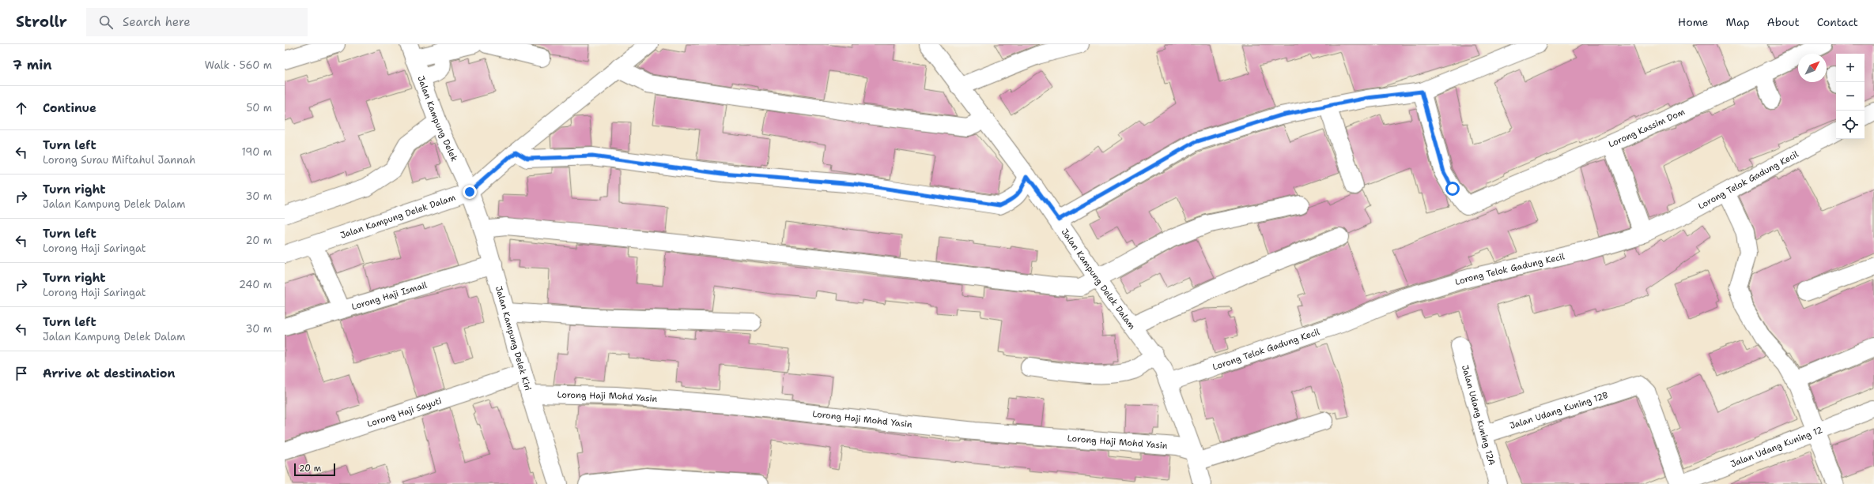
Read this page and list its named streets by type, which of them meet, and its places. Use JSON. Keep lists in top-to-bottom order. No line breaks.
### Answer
{"streets":{"street":["Jalan Kampung Delek","Lorong Kassim Dom","Lorong Telok Gadung Kecil","Jalan Kampung Delek Dalam","Lorong Haji Ismail","Jalan Kampung Delek Kiri","Lorong Haji Mohd Yasin","Jalan Udang Kuning 12B","Lorong Haji Sayuti","Jalan Udang Kuning 12A","Jalan Udang Kuning 12"]},"crossings":[["Jalan Kampung Delek","Jalan Kampung Delek Dalam"],["Jalan Kampung Delek","Jalan Kampung Delek Kiri"],["Lorong Telok Gadung Kecil","Jalan Kampung Delek Dalam"],["Jalan Kampung Delek Dalam","Jalan Kampung Delek Kiri"],["Jalan Kampung Delek Dalam","Lorong Haji Mohd Yasin"],["Lorong Haji Ismail","Jalan Kampung Delek Kiri"],["Jalan Kampung Delek Kiri","Lorong Haji Mohd Yasin"],["Jalan Kampung Delek Kiri","Lorong Haji Sayuti"],["Jalan Udang Kuning 12B","Jalan Udang Kuning 12A"],["Jalan Udang Kuning 12B","Jalan Udang Kuning 12"]],"scale_bar":"20 m","north":"top right","page":{"header":"Strollr","search":"Search here","nav":["Home","Map","About","Contact"],"heading":["7 min","Walk · 560 m"],"map_buttons":["+","−"],"list":[["Continue","50 m"],["Turn left","Lorong Surau Miftahul Jannah","190 m"],["Turn right","Jalan Kampung Delek Dalam","30 m"],["Turn left","Lorong Haji Saringat","20 m"],["Turn right","Lorong Haji Saringat","240 m"],["Turn left","Jalan Kampung Delek Dalam","30 m"],"Arrive at destination"],"scale":"20 m"}}
